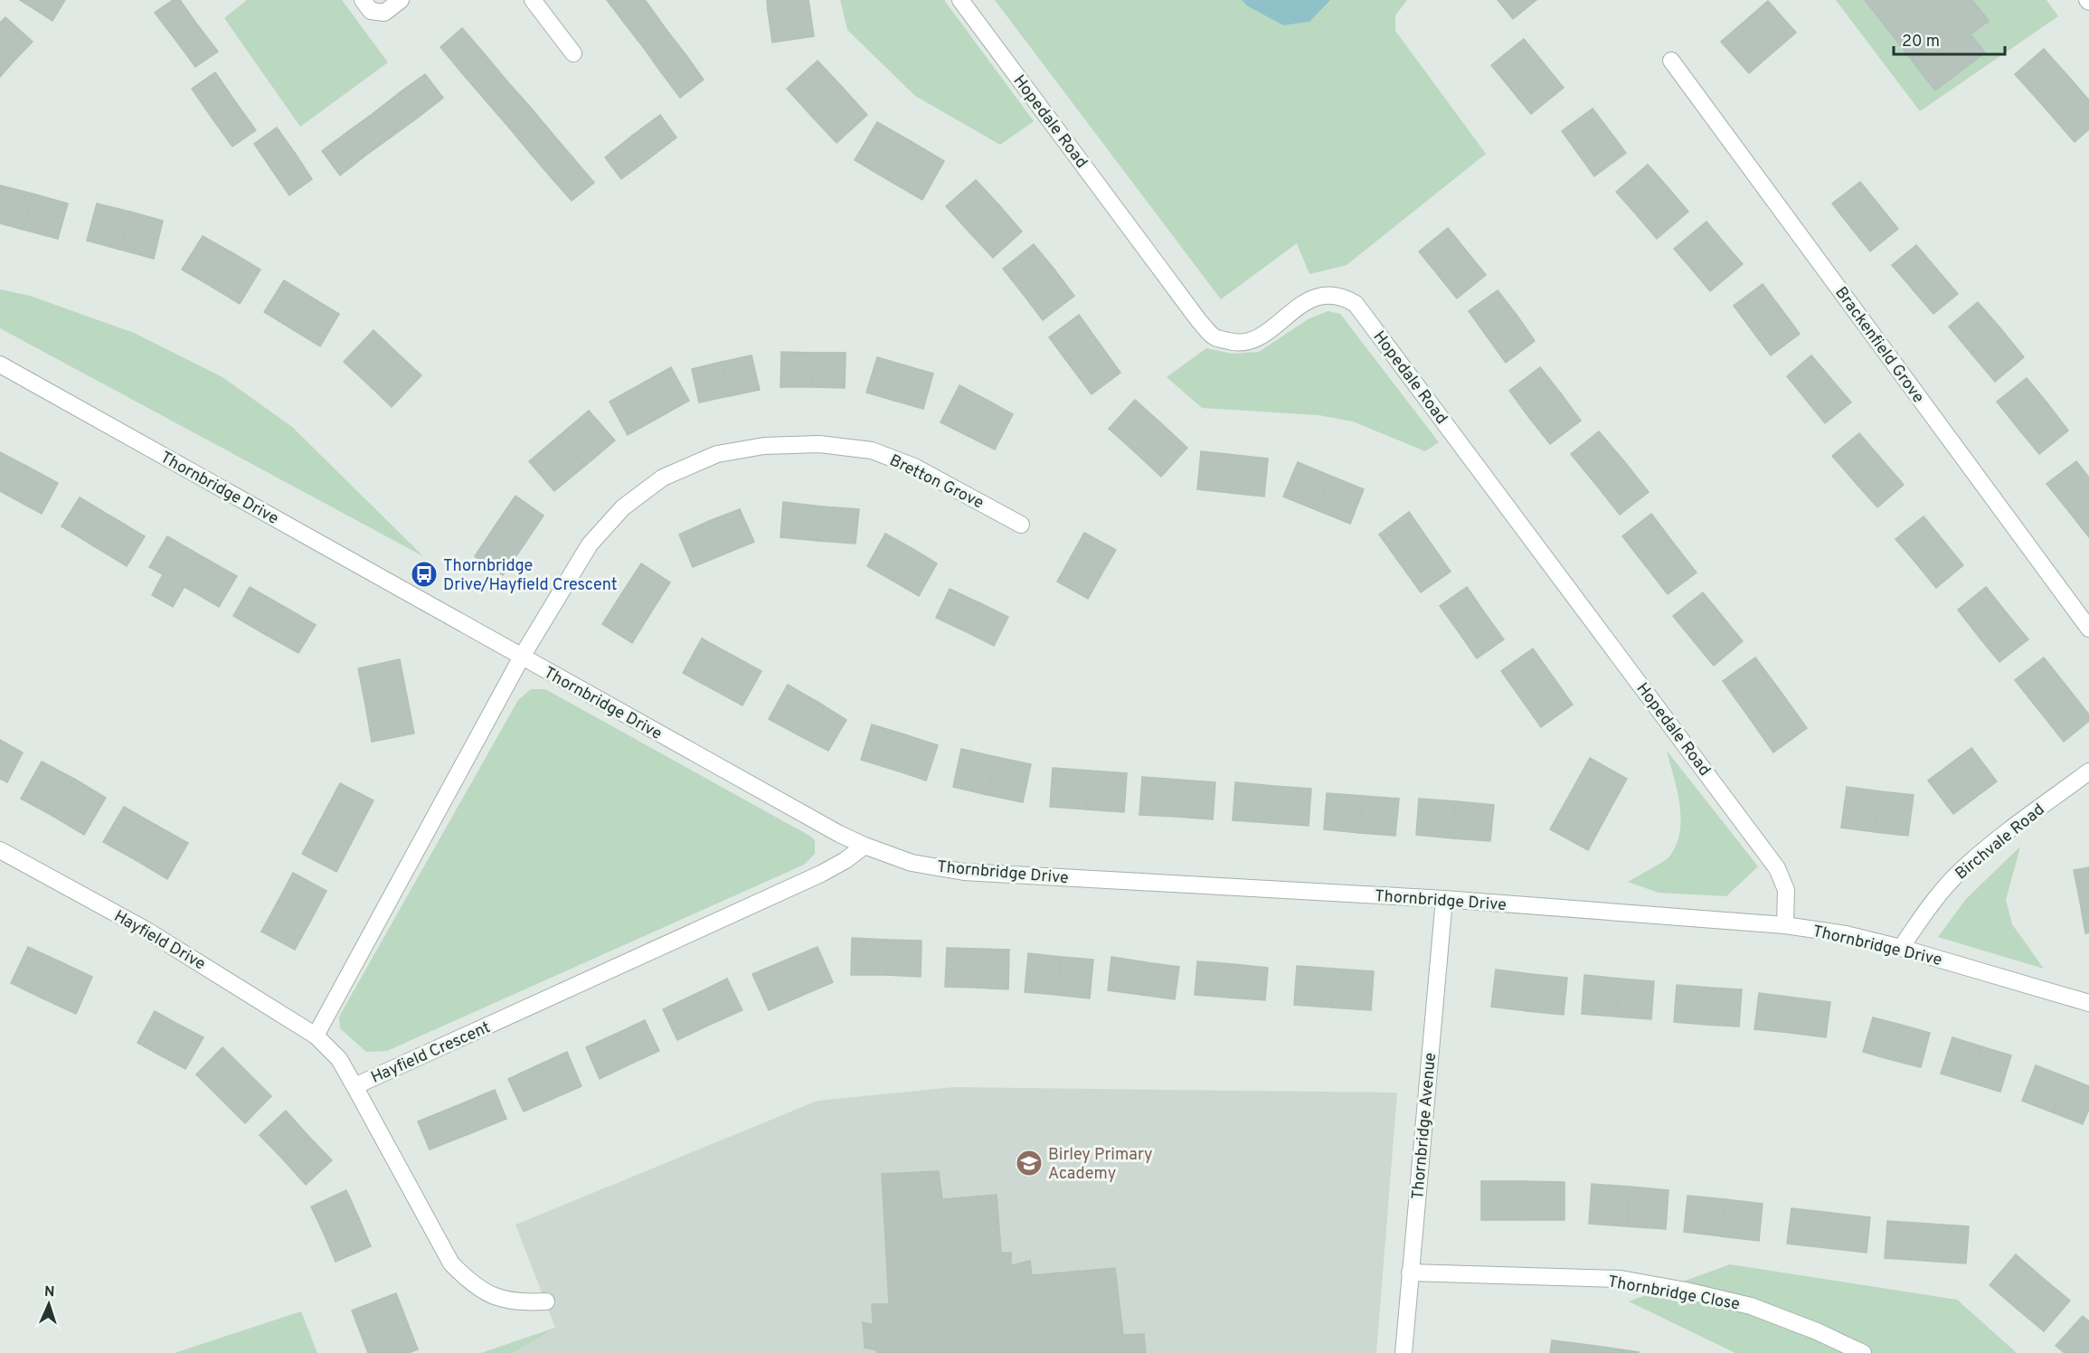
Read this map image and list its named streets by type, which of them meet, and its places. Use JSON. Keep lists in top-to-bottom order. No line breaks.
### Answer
{"streets":{"street":["Hopedale Road","Brackenfield Grove","Bretton Grove","Thornbridge Drive","Birchvale Road","Hayfield Drive","Hayfield Crescent","Thornbridge Avenue","Thornbridge Close"]},"crossings":[["Hopedale Road","Thornbridge Drive"],["Bretton Grove","Thornbridge Drive"],["Thornbridge Drive","Birchvale Road"],["Thornbridge Drive","Hayfield Crescent"],["Thornbridge Drive","Thornbridge Avenue"],["Hayfield Drive","Hayfield Crescent"],["Thornbridge Avenue","Thornbridge Close"]],"places":{"bus stop":["Thornbridge Drive/Hayfield Crescent"],"school or university":["Birley Primary Academy"]},"scale_bar":"20 m","north":"top"}
